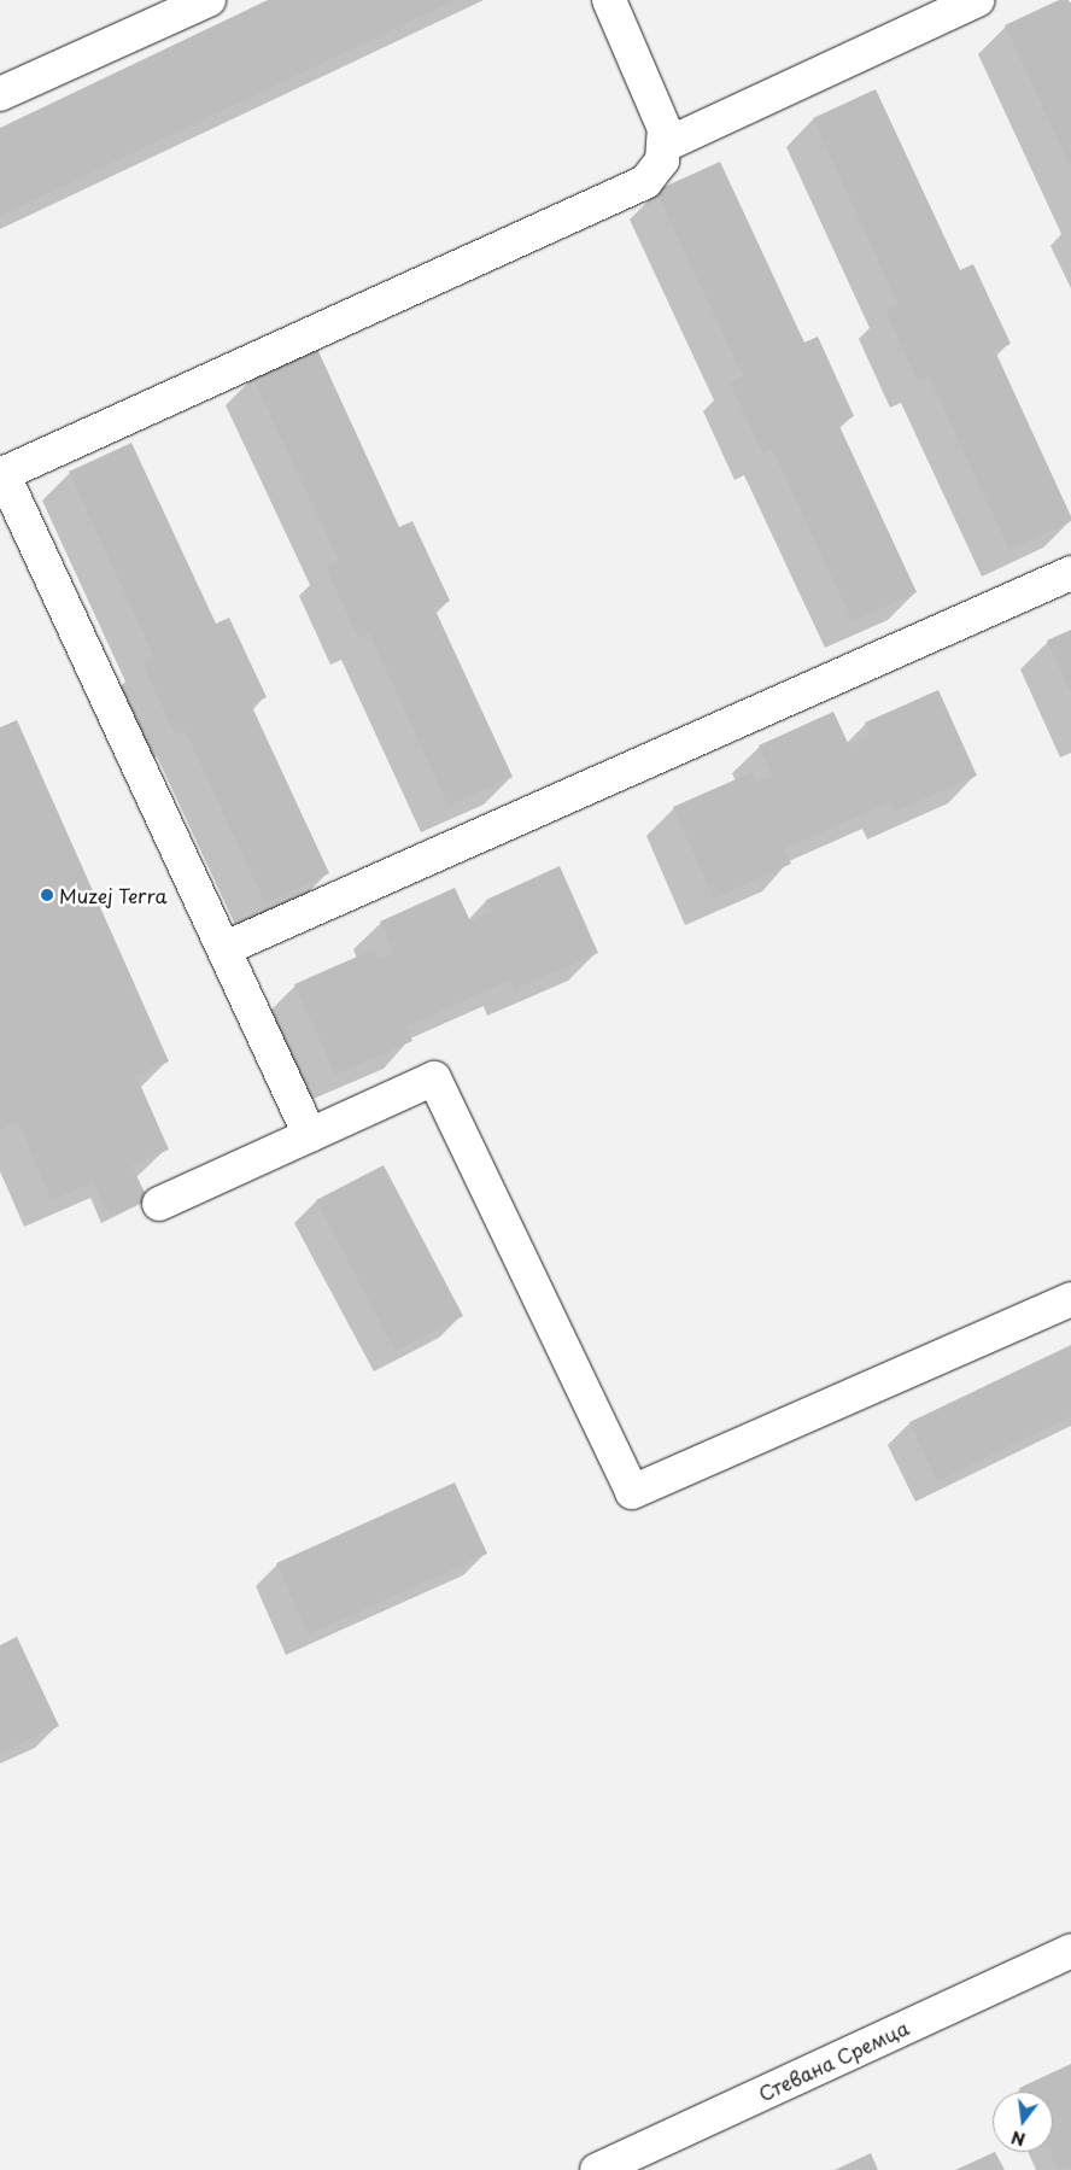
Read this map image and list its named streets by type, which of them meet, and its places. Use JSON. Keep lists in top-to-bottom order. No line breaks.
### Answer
{"streets":{"main road":["Стевана Сремца"]},"places":["Muzej Terra"],"north":"bottom"}
